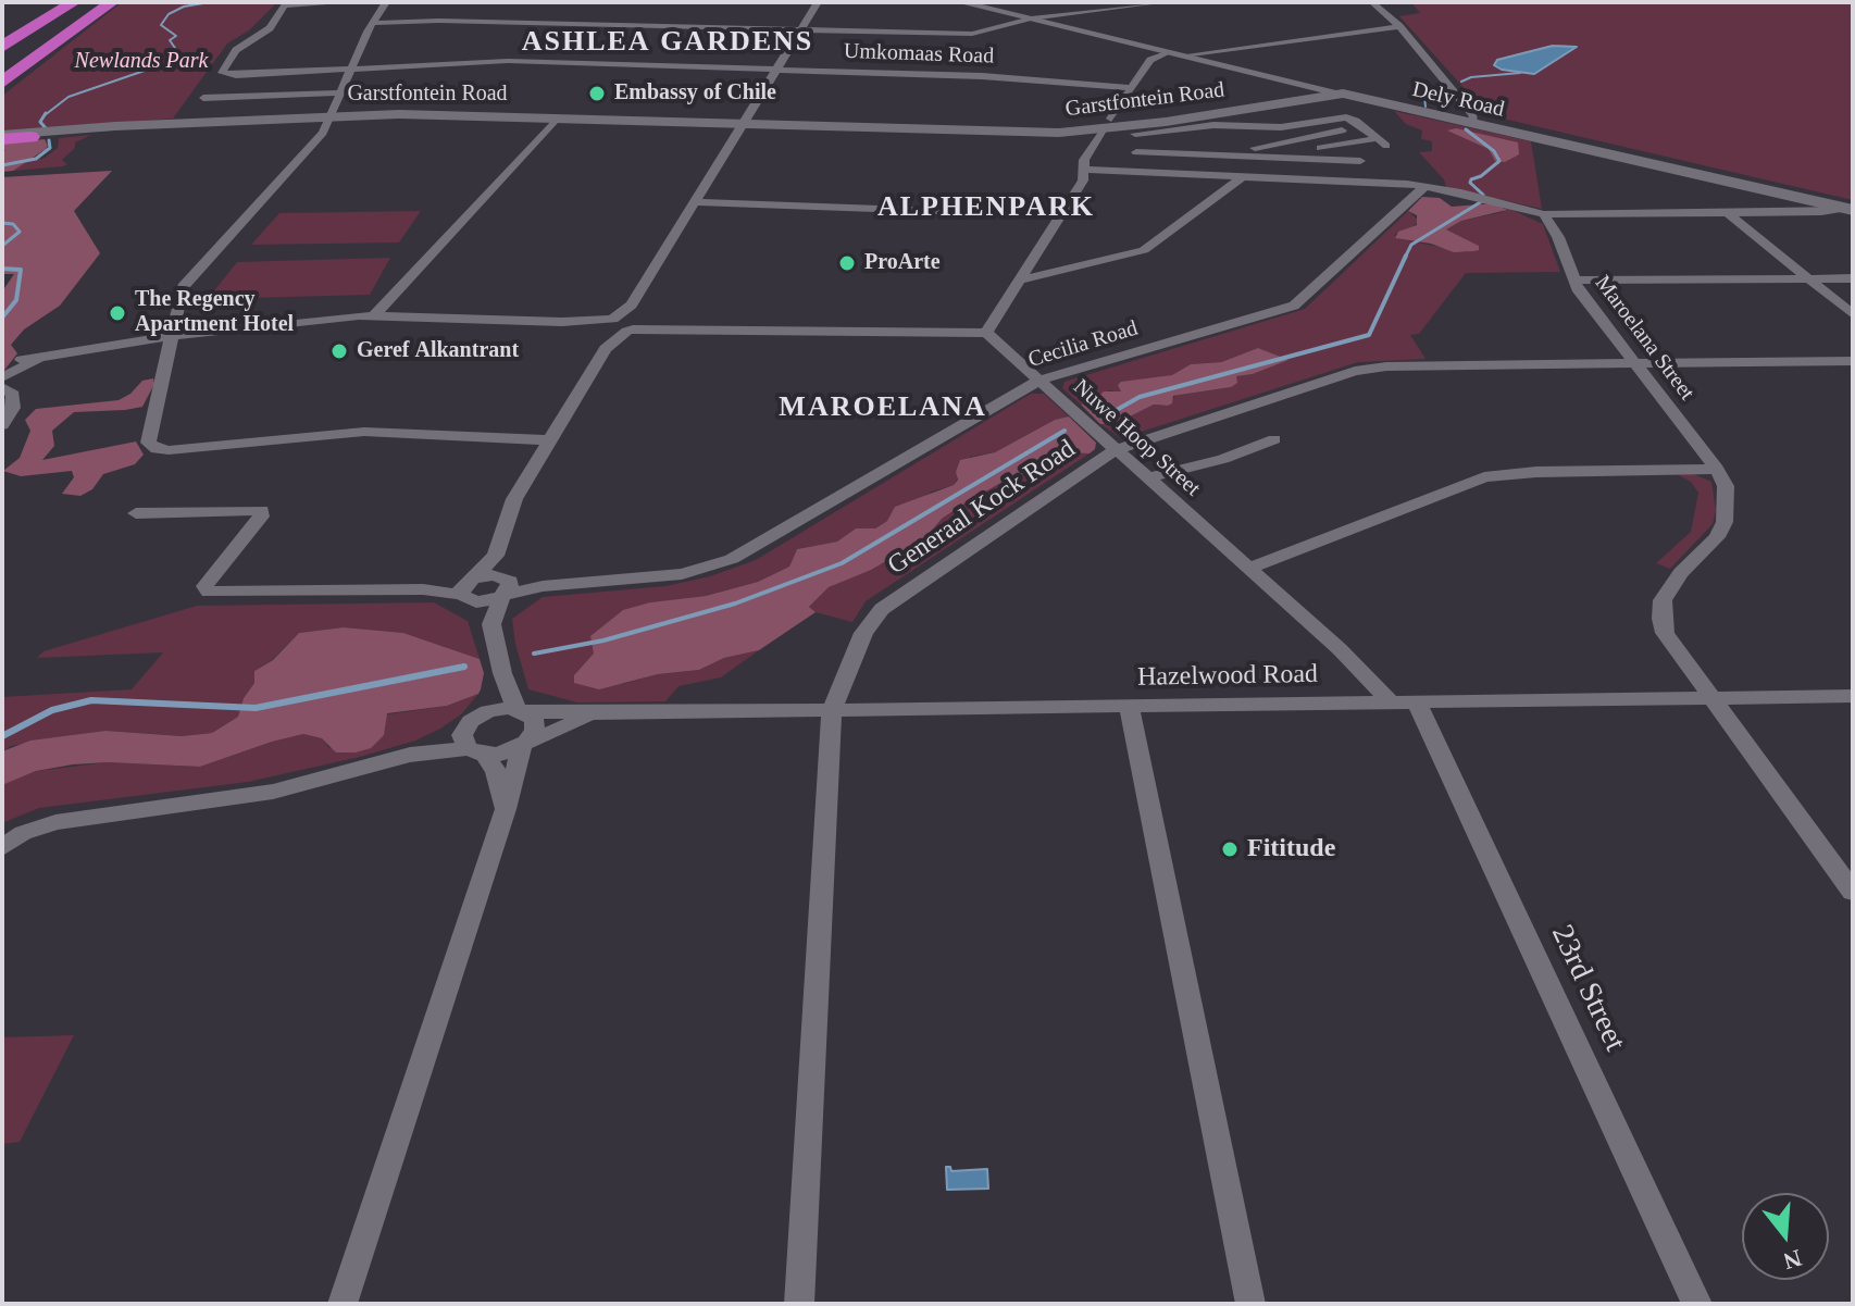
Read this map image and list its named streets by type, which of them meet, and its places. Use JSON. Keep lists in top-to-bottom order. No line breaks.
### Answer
{"streets":{"main road":["Garstfontein Road","Dely Road"],"street":["Umkomaas Road","Maroelana Street","Cecilia Road","Nuwe Hoop Street","Generaal Kock Road","Hazelwood Road","23rd Street"]},"crossings":[["Garstfontein Road","Dely Road"],["Maroelana Street","Generaal Kock Road"],["Maroelana Street","Hazelwood Road"],["Cecilia Road","Nuwe Hoop Street"],["Nuwe Hoop Street","Generaal Kock Road"],["Nuwe Hoop Street","Hazelwood Road"],["Nuwe Hoop Street","23rd Street"],["Generaal Kock Road","Hazelwood Road"],["Hazelwood Road","23rd Street"]],"districts":["ASHLEA GARDENS","ALPHENPARK","MAROELANA"],"parks":["Newlands Park"],"places":["Embassy of Chile","ProArte","The Regency Apartment Hotel","Geref Alkantrant","Fititude"],"north":"bottom"}
